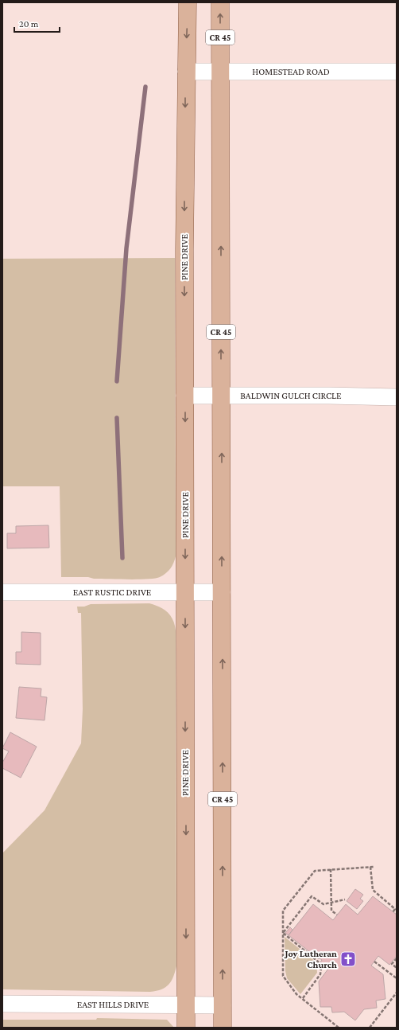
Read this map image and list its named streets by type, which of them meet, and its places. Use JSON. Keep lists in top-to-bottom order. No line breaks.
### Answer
{"streets":{"main road":["CR 45","PINE DRIVE"],"street":["HOMESTEAD ROAD","BALDWIN GULCH CIRCLE","EAST RUSTIC DRIVE","EAST HILLS DRIVE"]},"crossings":[["CR 45","HOMESTEAD ROAD"],["CR 45","BALDWIN GULCH CIRCLE"],["CR 45","EAST RUSTIC DRIVE"],["CR 45","EAST HILLS DRIVE"],["HOMESTEAD ROAD","PINE DRIVE"],["PINE DRIVE","BALDWIN GULCH CIRCLE"],["PINE DRIVE","EAST RUSTIC DRIVE"],["PINE DRIVE","EAST HILLS DRIVE"]],"places":{"church":["Joy Lutheran Church"]},"scale_bar":"20 m"}
